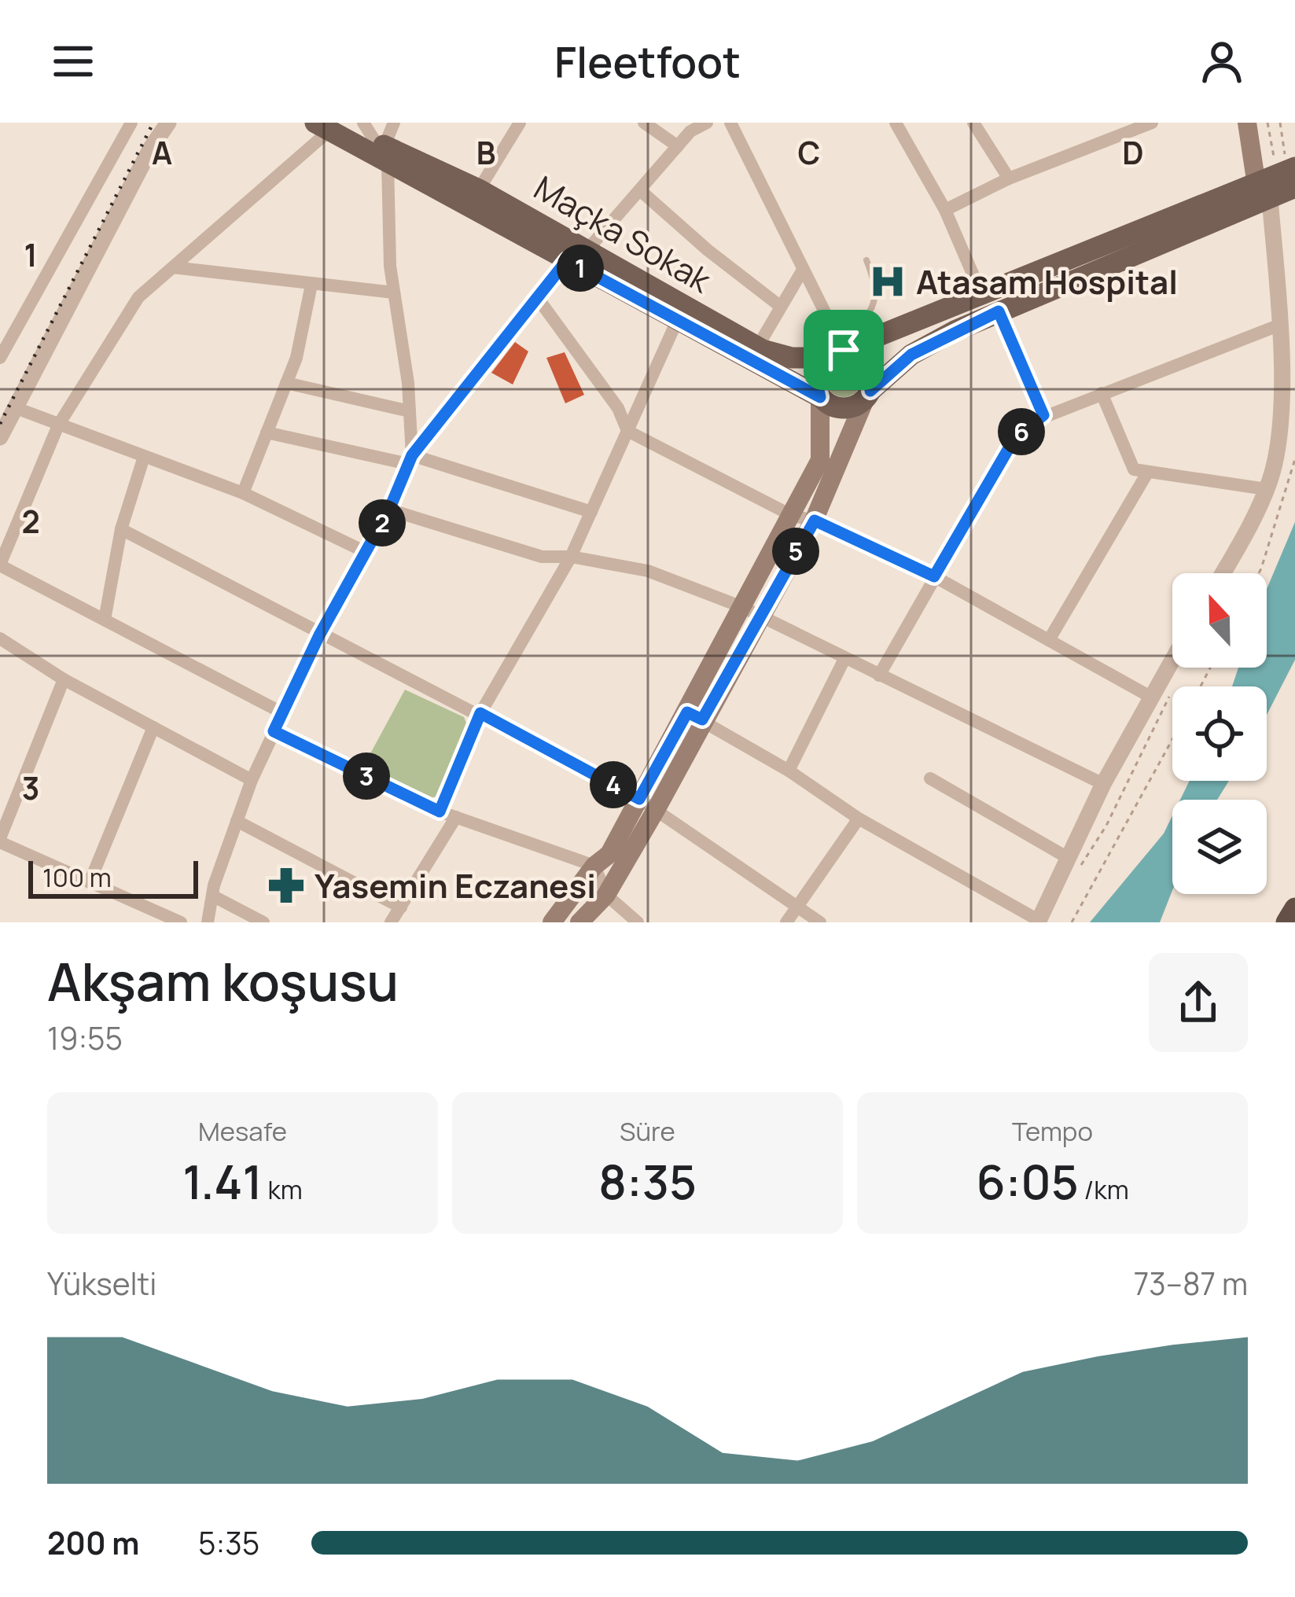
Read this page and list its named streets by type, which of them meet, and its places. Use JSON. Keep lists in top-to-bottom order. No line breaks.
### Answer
{"streets":{"main road":["Maçka Sokak"]},"places":{"hospital":["Atasam Hospital"],"pharmacy":["Yasemin Eczanesi"]},"scale_bar":"100 m","north":"top","page":{"header":"Fleetfoot","pins":["1","6","2","5","3","4"],"scale":"100 m","heading":["Akşam koşusu","19:55"],"stats":[["Mesafe","1.41 km"],["Süre","8:35"],["Tempo","6:05 /km"]],"chart":["Yükselti","73–87 m"],"list":[{"name":"200 m","note":"5:35"}]},"grid":{"columns":["A","B","C","D"],"rows":["1","2","3"]}}
